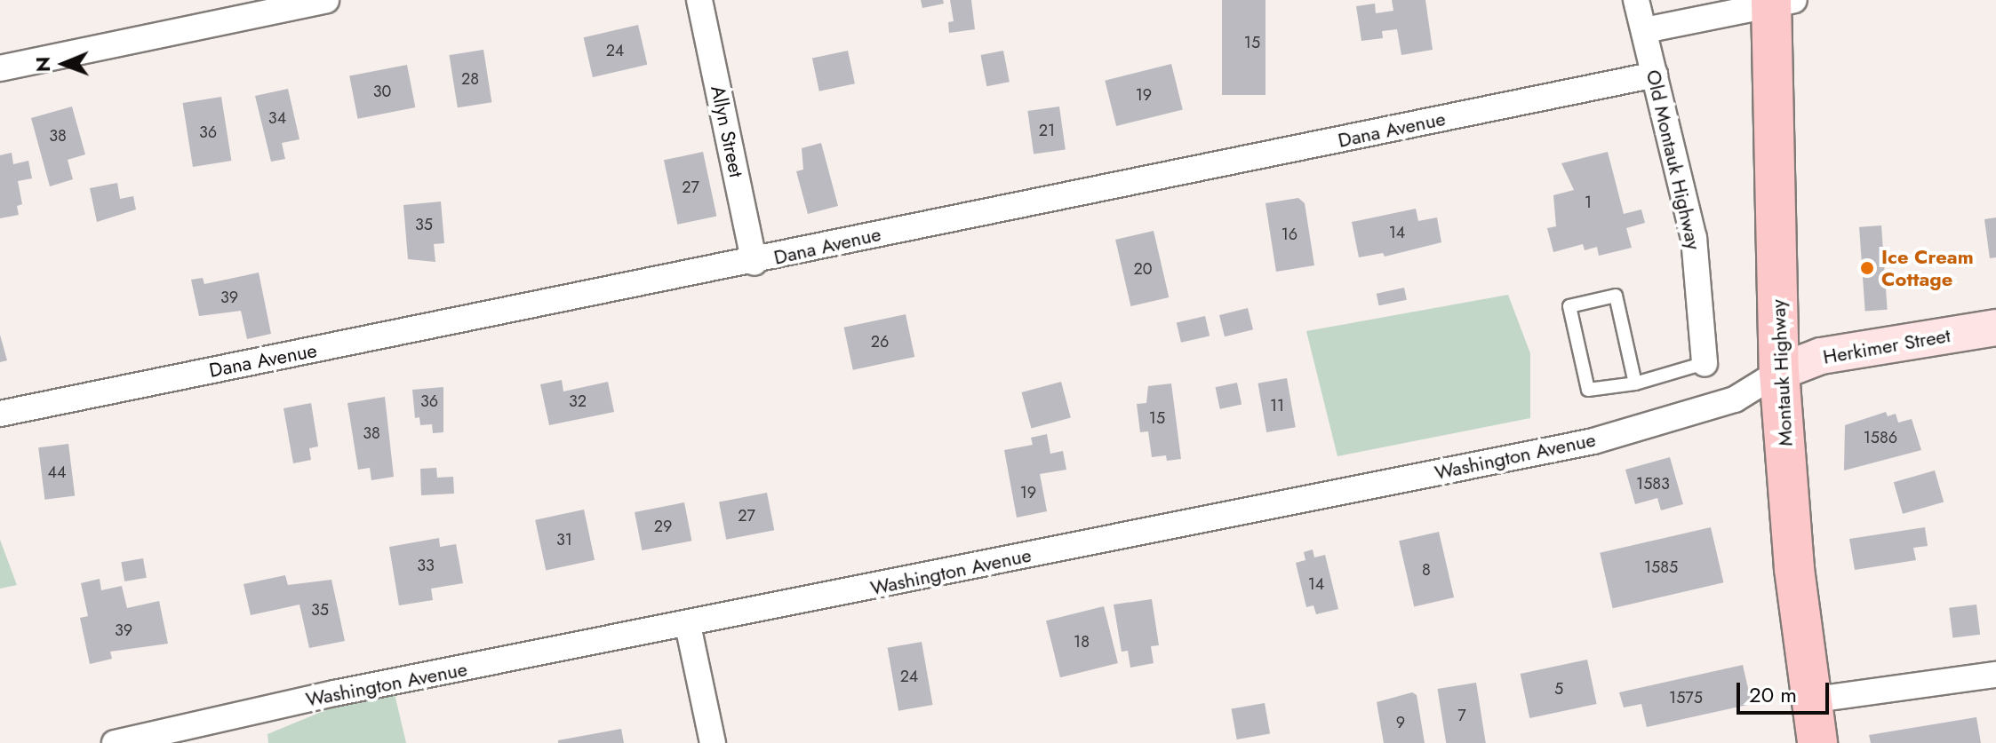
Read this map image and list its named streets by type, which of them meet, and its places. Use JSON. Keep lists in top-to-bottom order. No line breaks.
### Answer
{"streets":{"main road":["Herkimer Street","Montauk Highway"],"street":["Dana Avenue","Allyn Street","Old Montauk Highway","Washington Avenue"]},"crossings":[["Dana Avenue","Allyn Street"],["Dana Avenue","Old Montauk Highway"],["Herkimer Street","Montauk Highway"],["Herkimer Street","Washington Avenue"],["Montauk Highway","Washington Avenue"]],"places":["Ice Cream Cottage"],"house_numbers":["15","24","28","30","19","34","21","36","38","27","1","35","14","16","20","39","26","36","32","11","15","38","1586","44","1583","19","27","29","31","33","1585","8","14","35","39","18","24","5","1575","7","9"],"scale_bar":"20 m","north":"left"}
